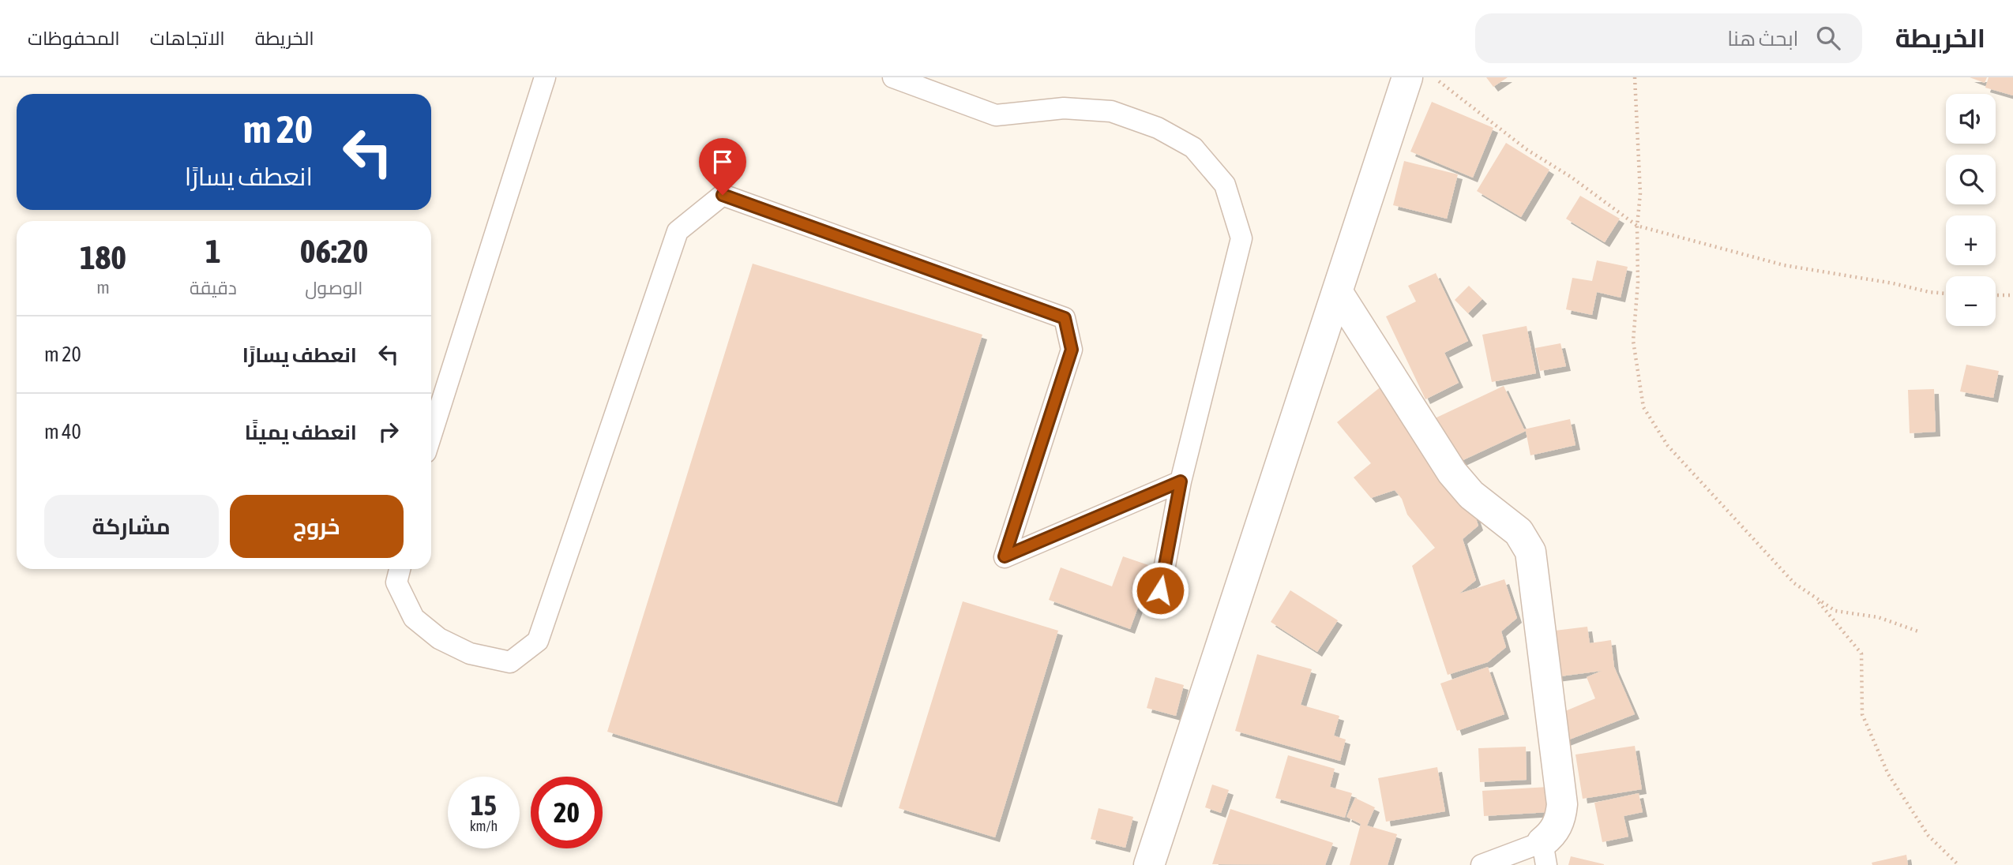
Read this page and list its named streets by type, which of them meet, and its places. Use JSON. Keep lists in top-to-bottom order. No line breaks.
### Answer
{"page":{"header":"الخريطة","search":"ابحث هنا","nav":["الخريطة","الاتجاهات","المحفوظات"],"map_buttons":["+","−"],"turn":["20 m","انعطف يسارًا"],"eta":["06:20","الوصول","1","دقيقة","180","m"],"list":[{"name":"انعطف يسارًا","value":"20 m"},{"name":"انعطف يمينًا","value":"40 m"}],"buttons":["خروج","مشاركة"],"speed":"15 km/h","limit":"20"}}
